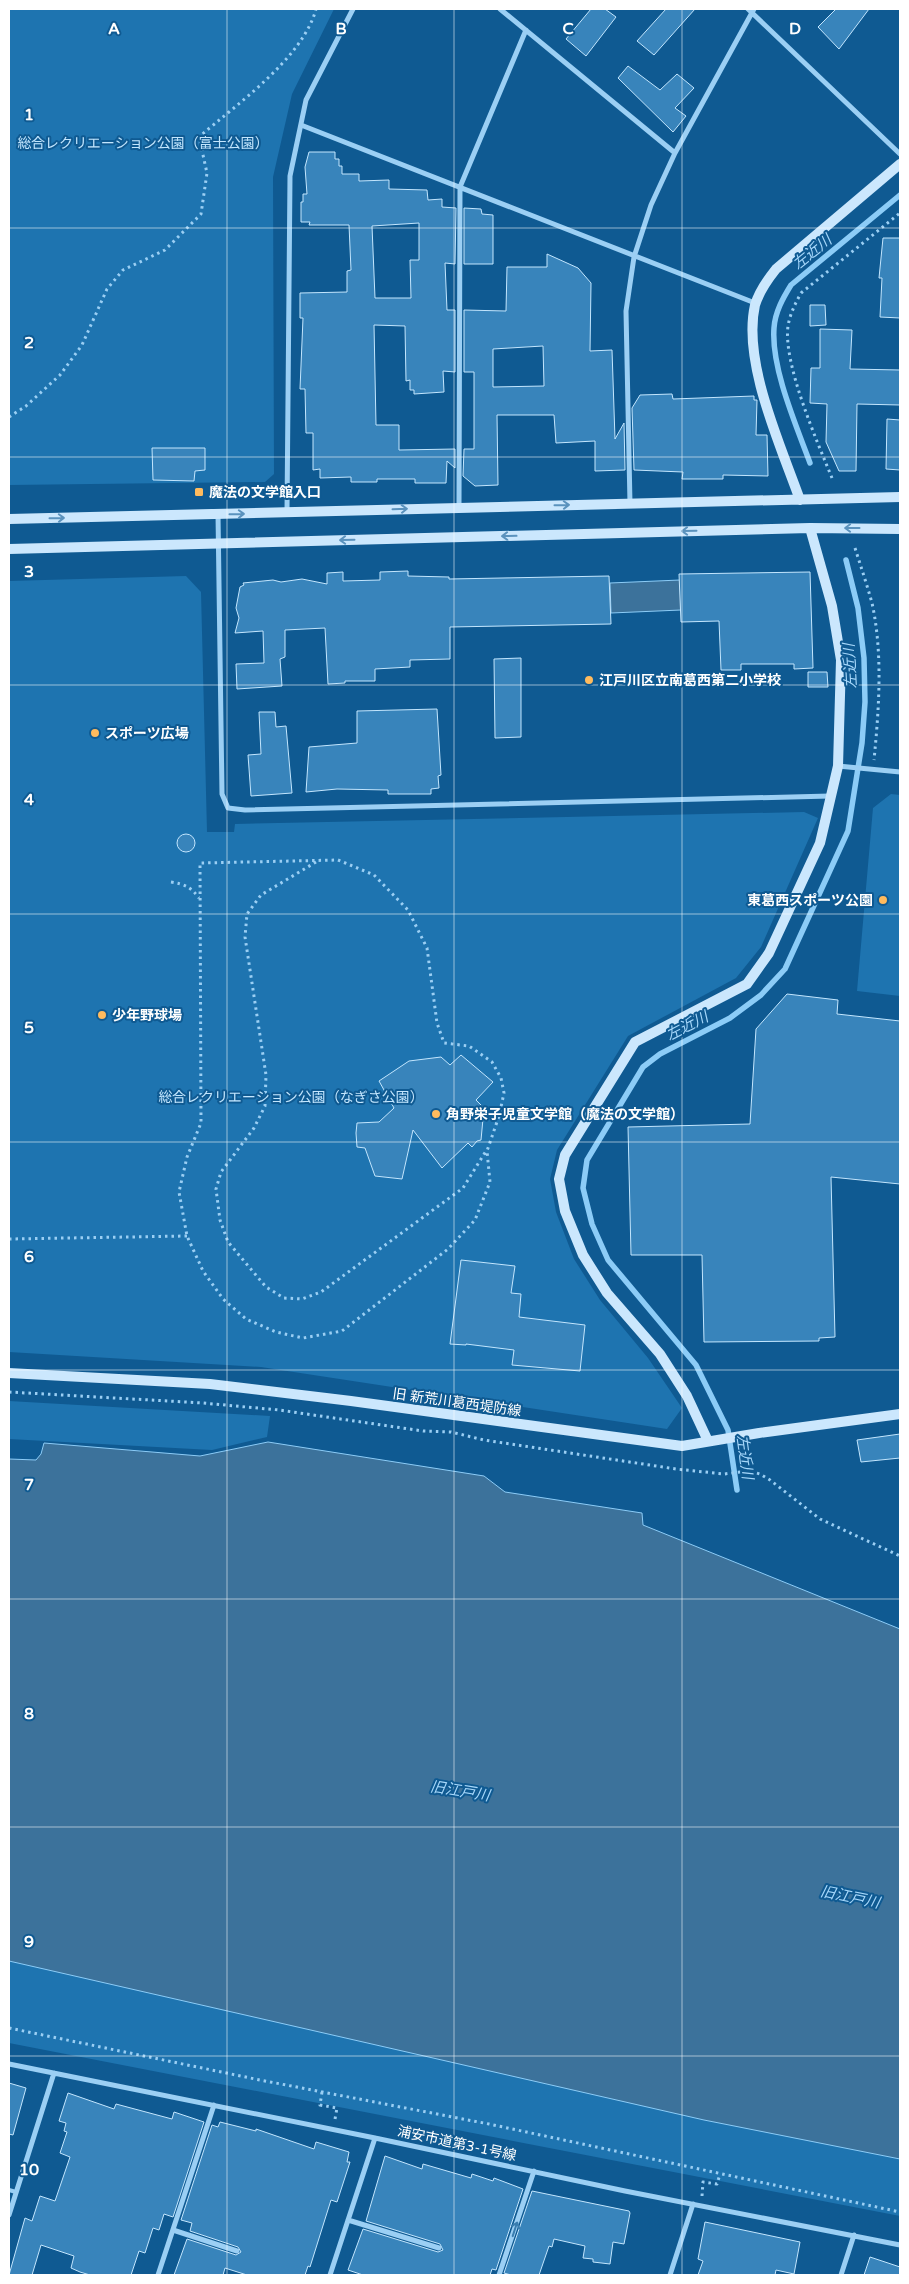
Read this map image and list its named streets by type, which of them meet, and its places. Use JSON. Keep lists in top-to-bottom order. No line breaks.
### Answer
{"streets":{"street":["旧 新荒川葛西堤防線","浦安市道第3-1号線"]},"water":["左近川","旧江戸川"],"parks":["総合レクリエーション公園（富士公園）","総合レクリエーション公園（なぎさ公園）"],"places":{"transit":["魔法の文学館入口"],"other":["江戸川区立南葛西第二小学校","スポーツ広場","東葛西スポーツ公園","少年野球場","角野栄子児童文学館（魔法の文学館）"]},"grid":{"columns":["A","B","C","D"],"rows":["1","2","3","4","5","6","7","8","9","10"]}}
